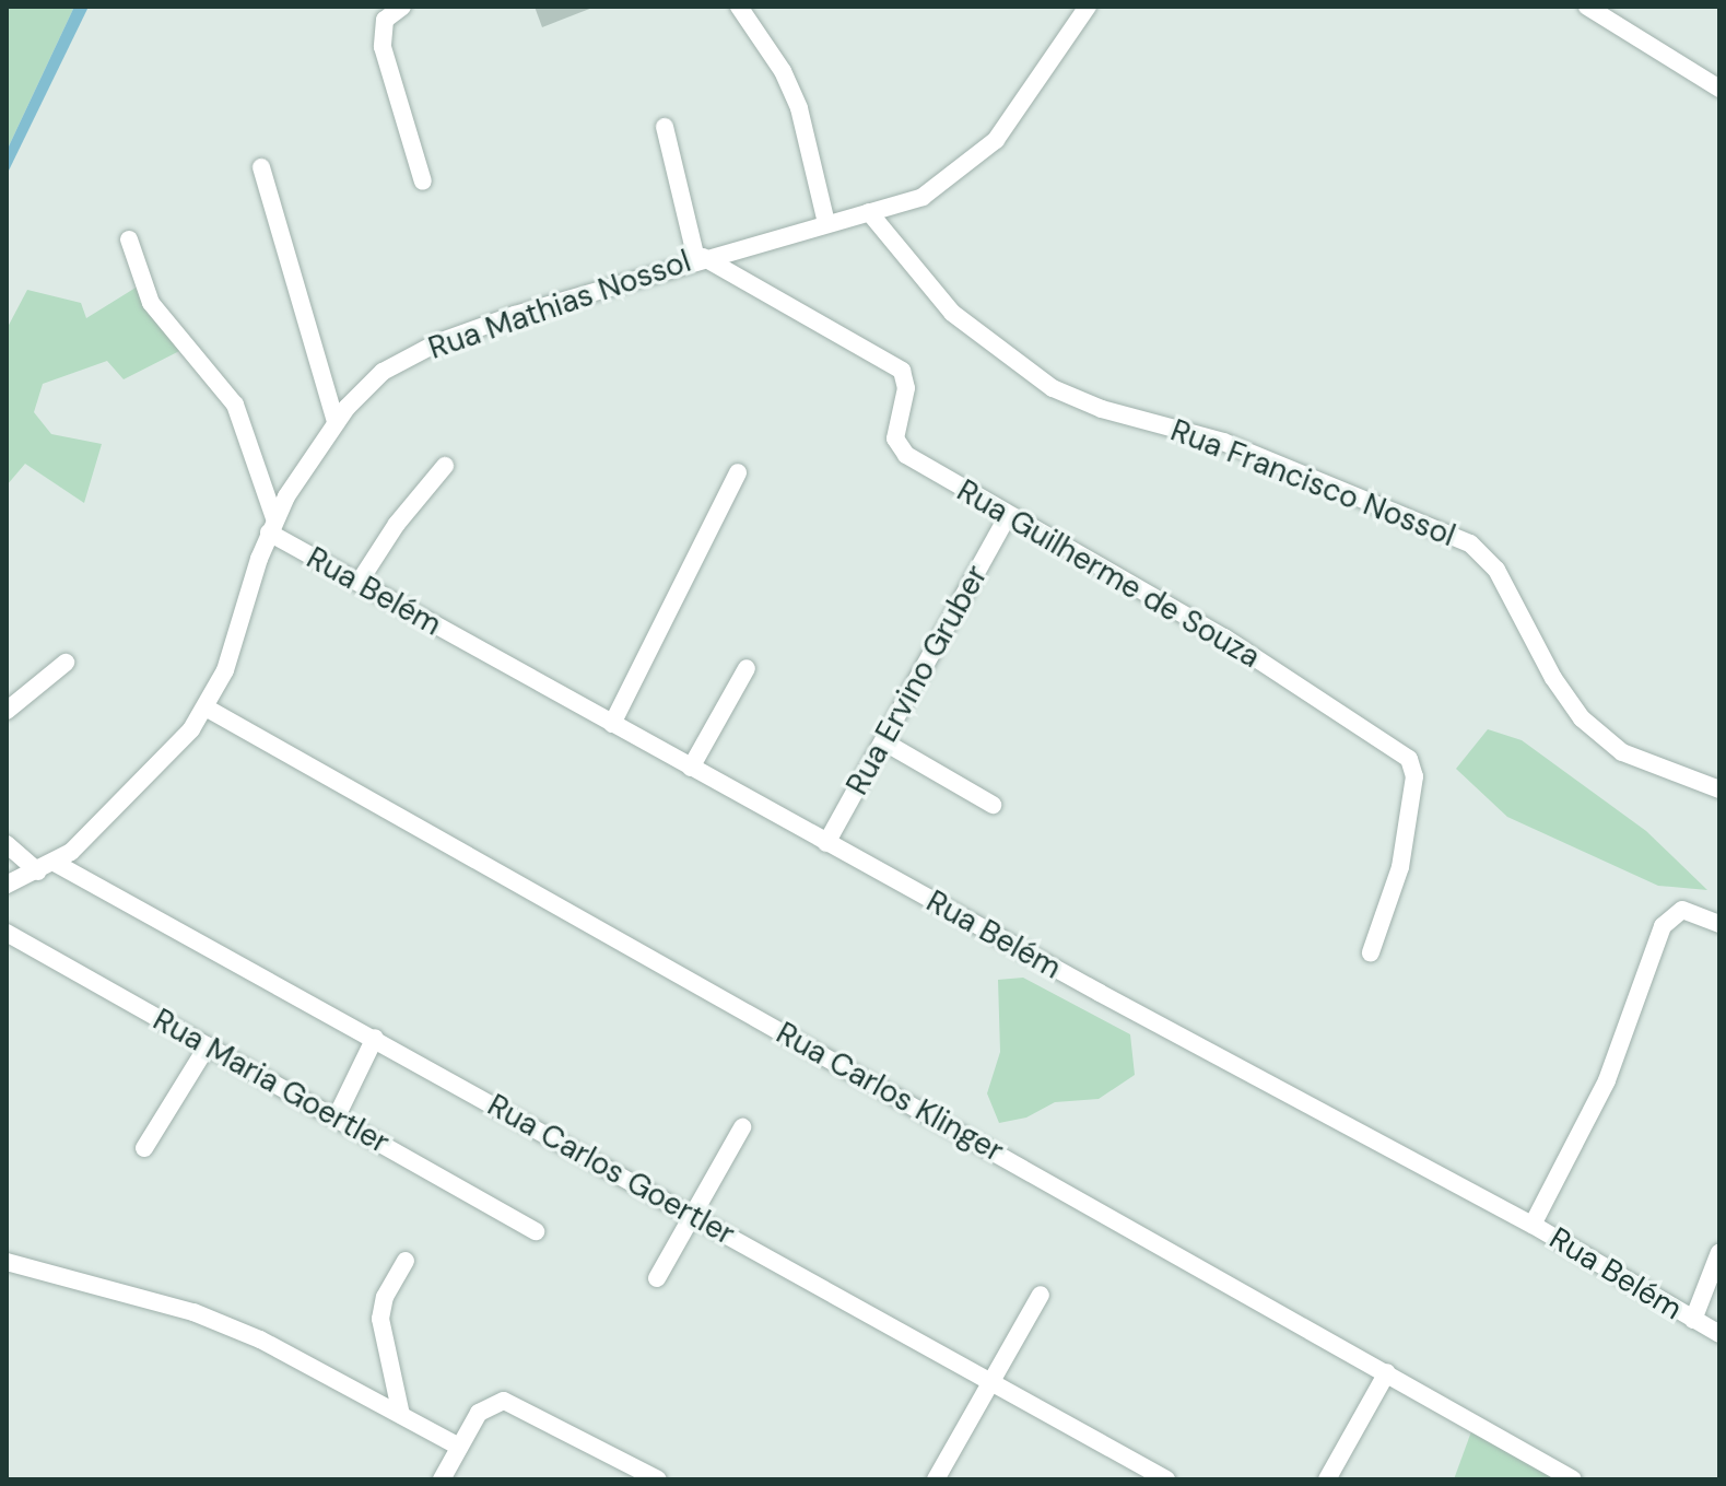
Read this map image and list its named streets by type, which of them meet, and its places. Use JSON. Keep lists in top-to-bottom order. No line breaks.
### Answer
{"streets":{"street":["Rua Mathias Nossol","Rua Francisco Nossol","Rua Guilherme de Souza","Rua Belém","Rua Ervino Gruber","Rua Maria Goertler","Rua Carlos Klinger","Rua Carlos Goertler"]},"crossings":[["Rua Mathias Nossol","Rua Francisco Nossol"],["Rua Mathias Nossol","Rua Guilherme de Souza"],["Rua Mathias Nossol","Rua Belém"],["Rua Mathias Nossol","Rua Carlos Klinger"],["Rua Mathias Nossol","Rua Carlos Goertler"],["Rua Guilherme de Souza","Rua Ervino Gruber"],["Rua Belém","Rua Ervino Gruber"]]}
